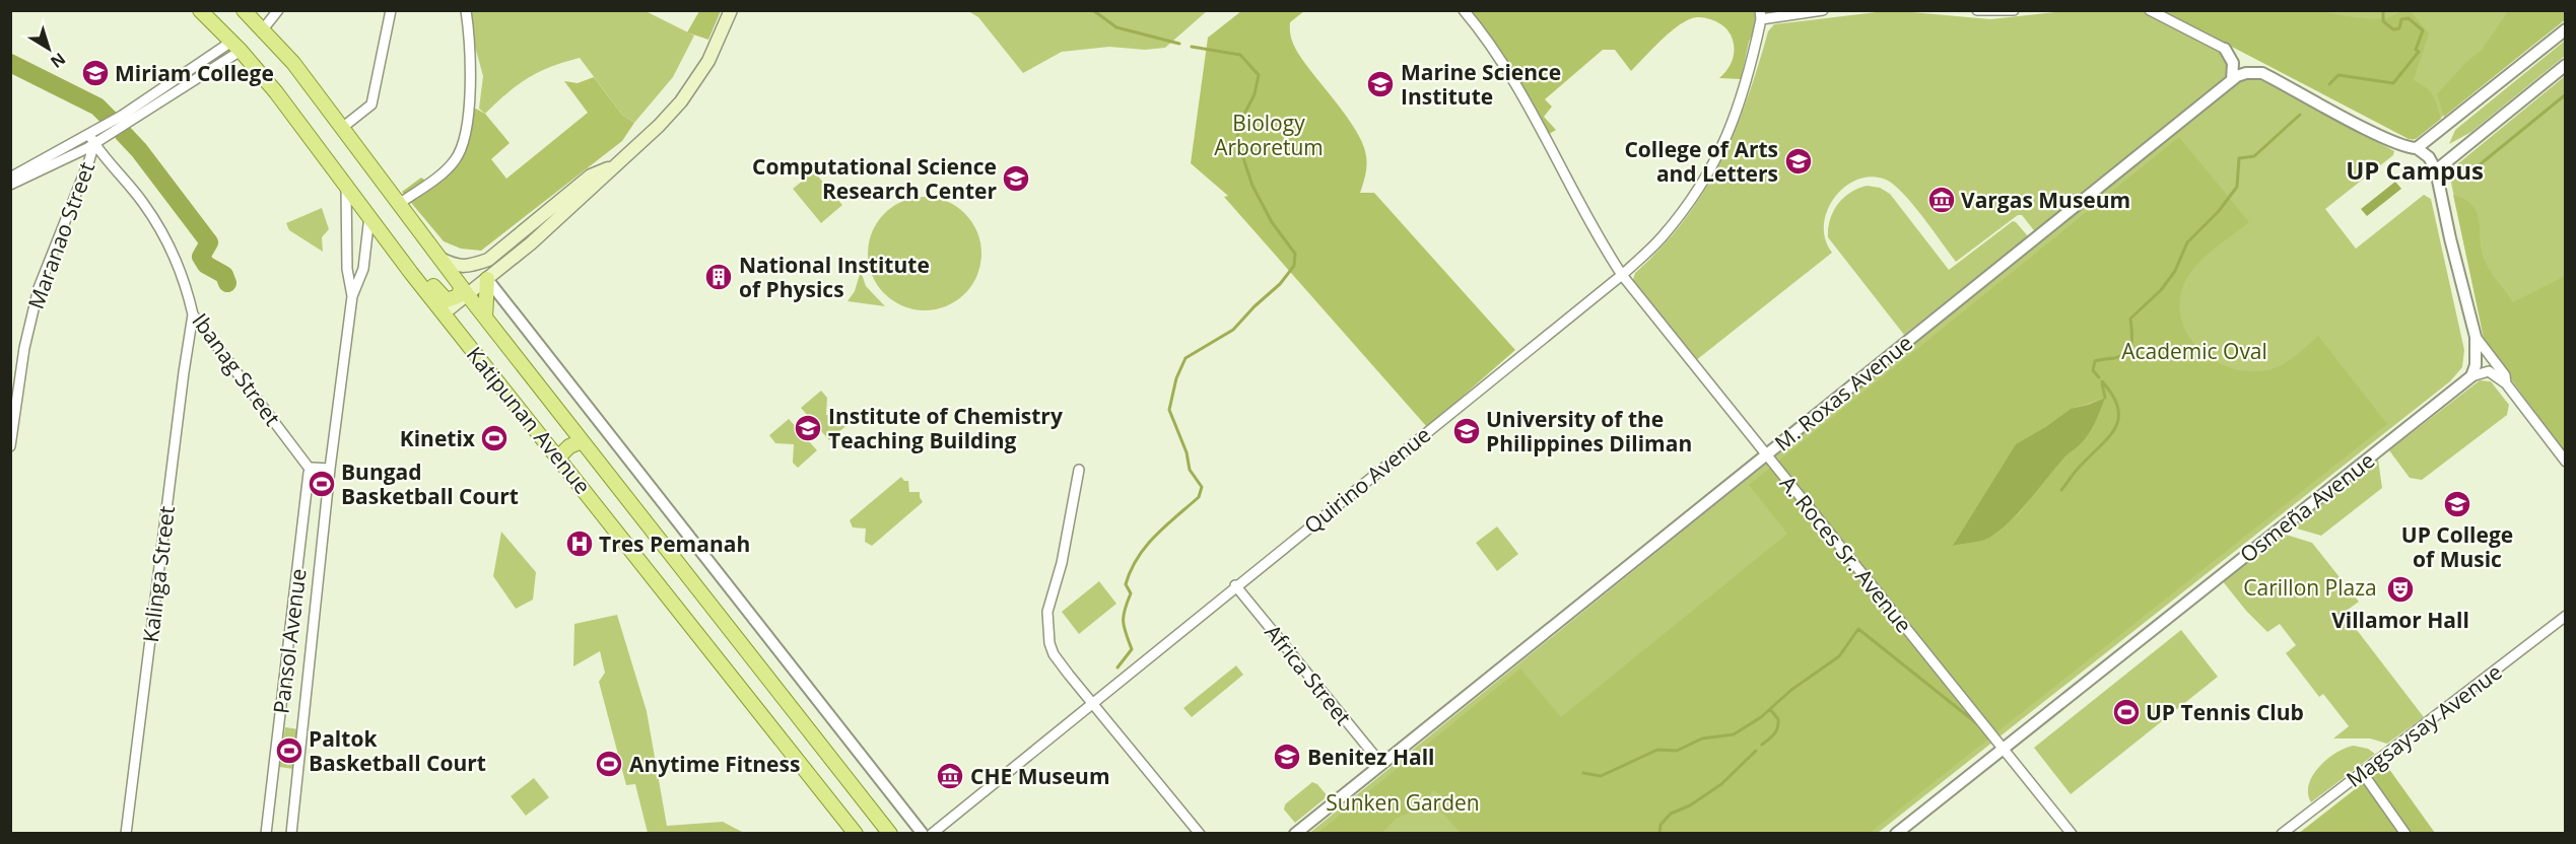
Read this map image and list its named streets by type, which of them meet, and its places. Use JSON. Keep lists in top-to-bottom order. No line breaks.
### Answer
{"streets":{"main road":["Katipunan Avenue"],"street":["Maranao Street","Ibanag Street","M. Roxas Avenue","Quirino Avenue","Osmeña Avenue","A. Roces Sr. Avenue","Kalinga Street","Pansol Avenue","Africa Street","Magsaysay Avenue"]},"crossings":[["Maranao Street","Ibanag Street"],["Ibanag Street","Kalinga Street"],["Ibanag Street","Pansol Avenue"],["M. Roxas Avenue","A. Roces Sr. Avenue"],["M. Roxas Avenue","Africa Street"],["Katipunan Avenue","Pansol Avenue"],["Quirino Avenue","A. Roces Sr. Avenue"],["Quirino Avenue","Africa Street"],["Osmeña Avenue","A. Roces Sr. Avenue"]],"districts":["UP Campus"],"parks":["Biology Arboretum","Academic Oval","Carillon Plaza","Sunken Garden"],"places":{"school or university":["Miriam College","Marine Science Institute","College of Arts and Letters","Computational Science Research Center","Institute of Chemistry Teaching Building","University of the Philippines Diliman","UP College of Music","Benitez Hall"],"museum":["Vargas Museum","CHE Museum"],"building":["National Institute of Physics"],"sports":["Kinetix","Bungad Basketball Court","UP Tennis Club","Paltok Basketball Court","Anytime Fitness"],"hospital":["Tres Pemanah"],"theatre":["Villamor Hall"]},"north":"bottom right"}
